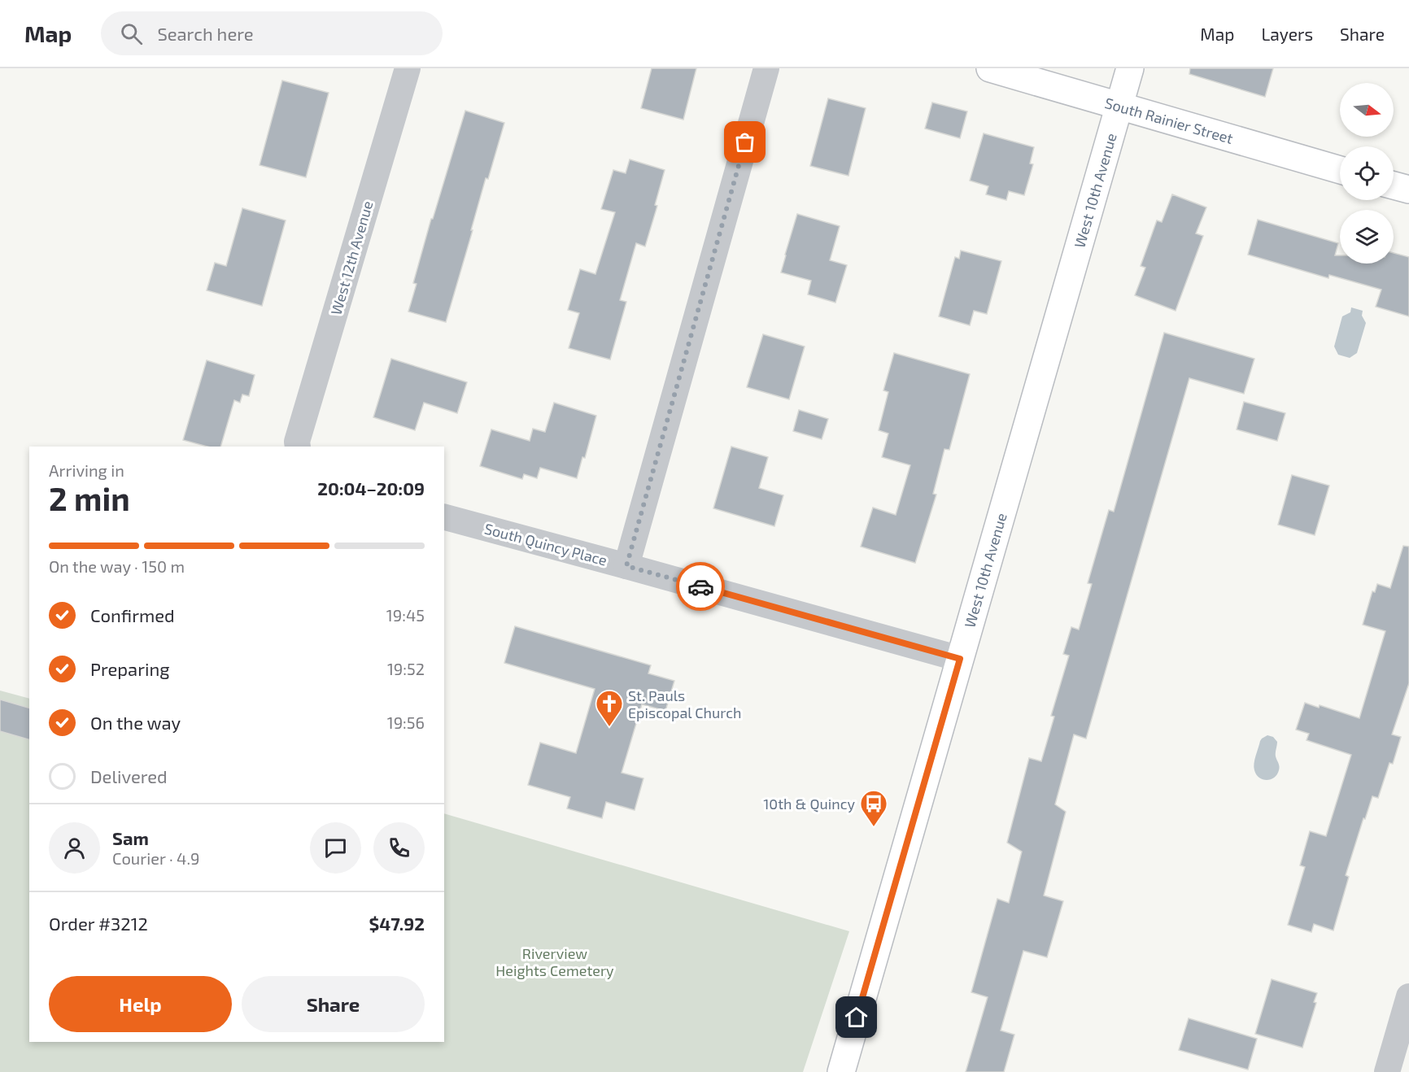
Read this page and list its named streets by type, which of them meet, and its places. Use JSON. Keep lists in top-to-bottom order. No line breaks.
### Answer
{"streets":{"main road":["South Rainier Street","West 10th Avenue"],"street":["West 12th Avenue","South Quincy Place"]},"crossings":[["South Rainier Street","West 10th Avenue"],["West 10th Avenue","South Quincy Place"]],"parks":["Riverview Heights Cemetery"],"places":{"church":["St. Pauls Episcopal Church"],"bus stop":["10th & Quincy"]},"north":"right","page":{"header":"Map","search":"Search here","nav":["Map","Layers","Share"],"heading":["2 min","Arriving in","20:04–20:09"],"panel":["Sam","Courier · 4.9","Order #3212","$47.92"],"bar":"On the way · 150 m","list":[["Confirmed","19:45"],["Preparing","19:52"],["On the way","19:56"],"Delivered"],"buttons":["Help","Share"]}}
